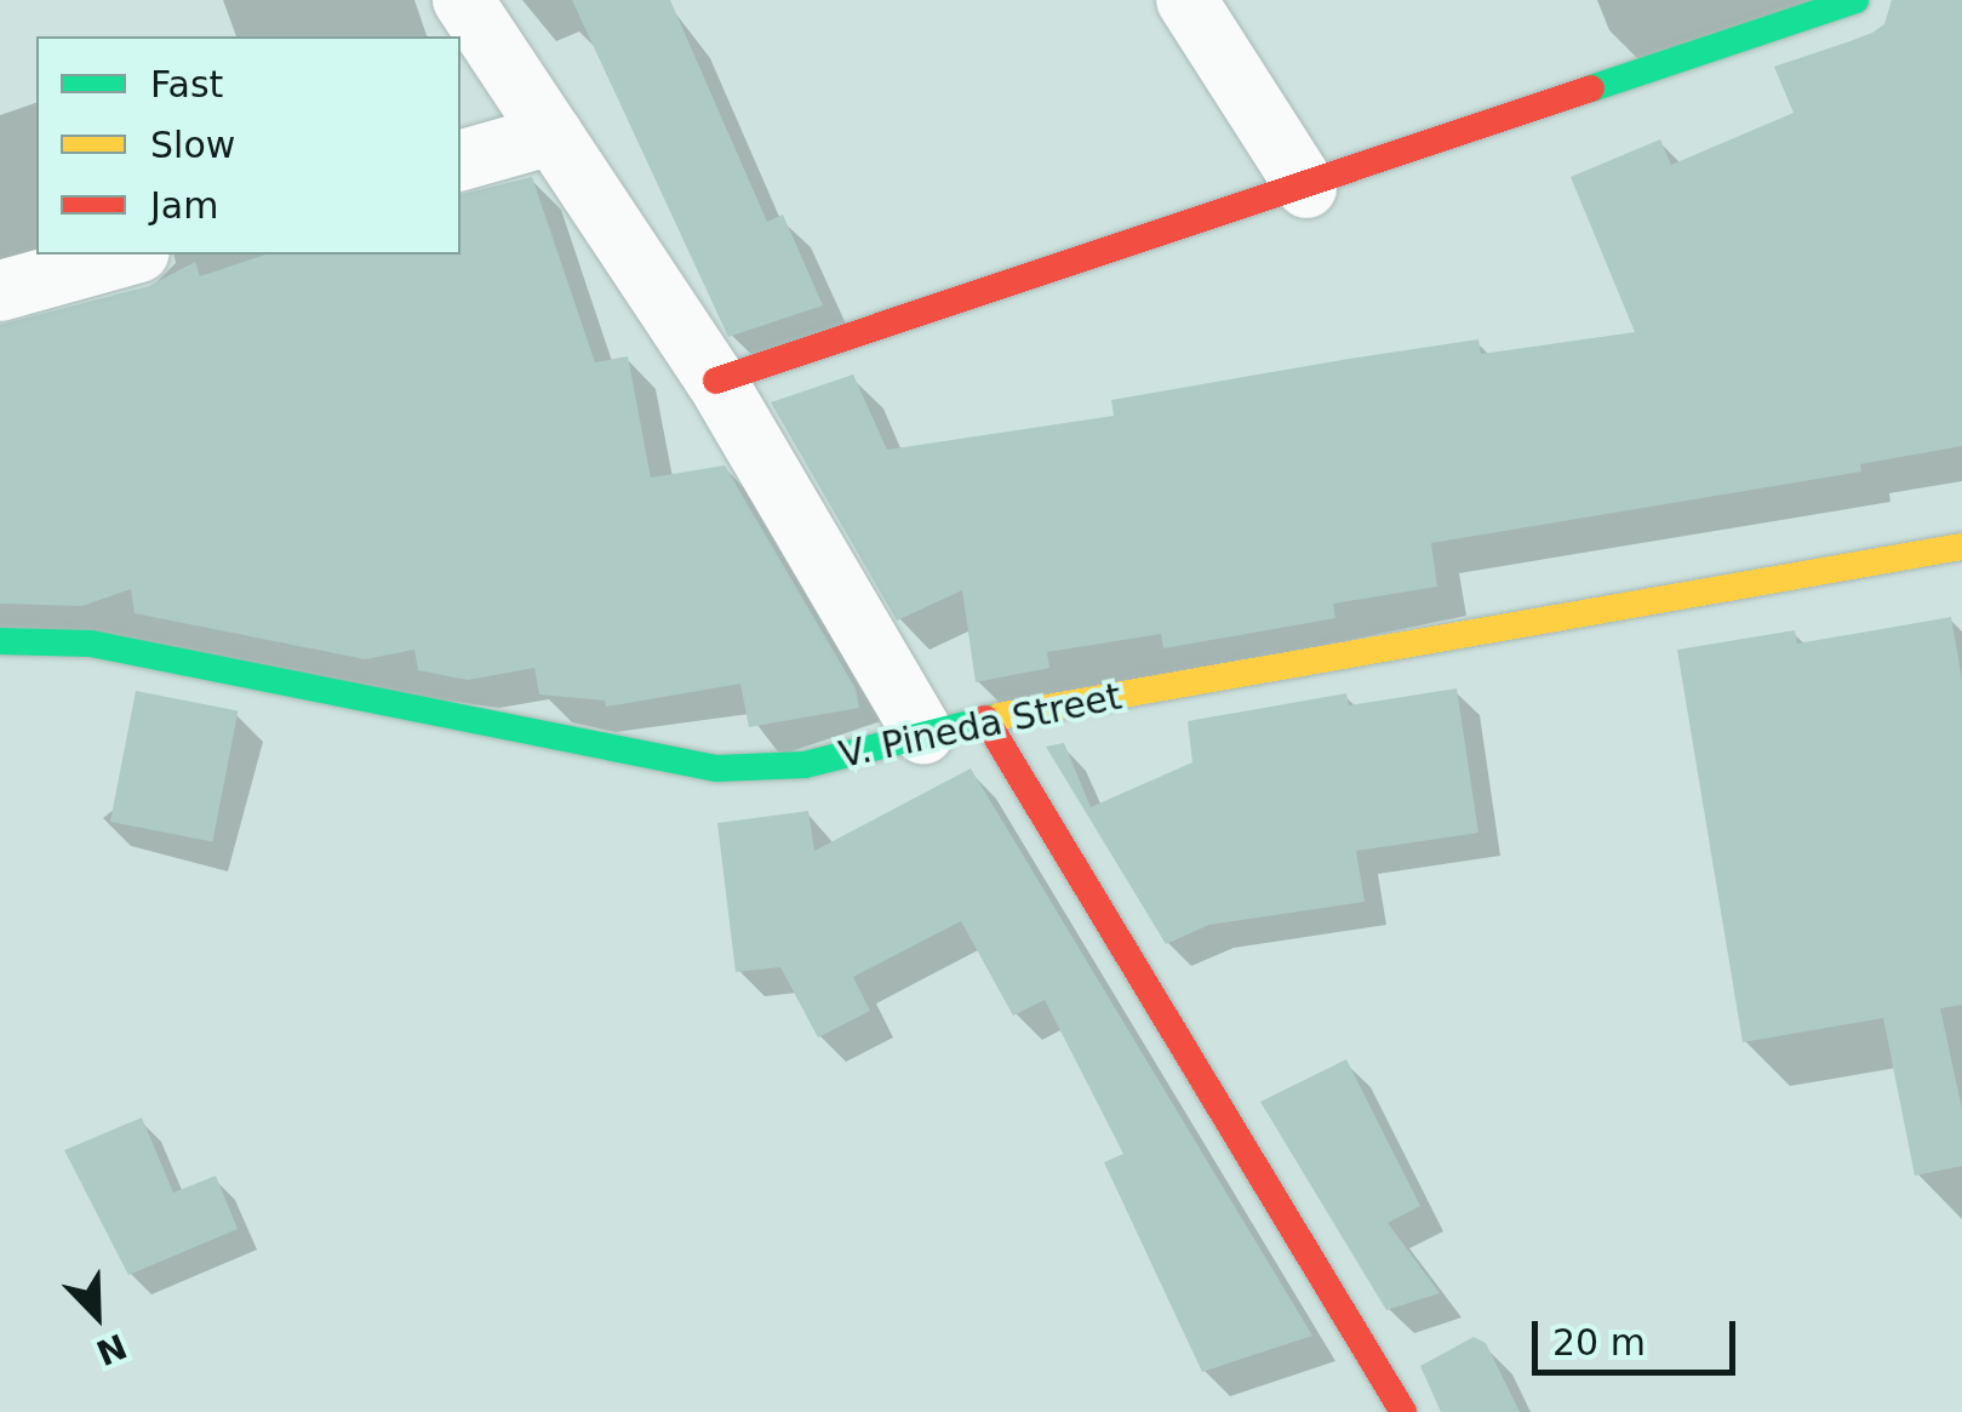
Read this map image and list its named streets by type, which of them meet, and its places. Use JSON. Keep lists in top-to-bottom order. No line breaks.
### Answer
{"streets":{"street":["V. Pineda Street"]},"legend":["Fast","Slow","Jam"],"scale_bar":"20 m","north":"bottom right"}
